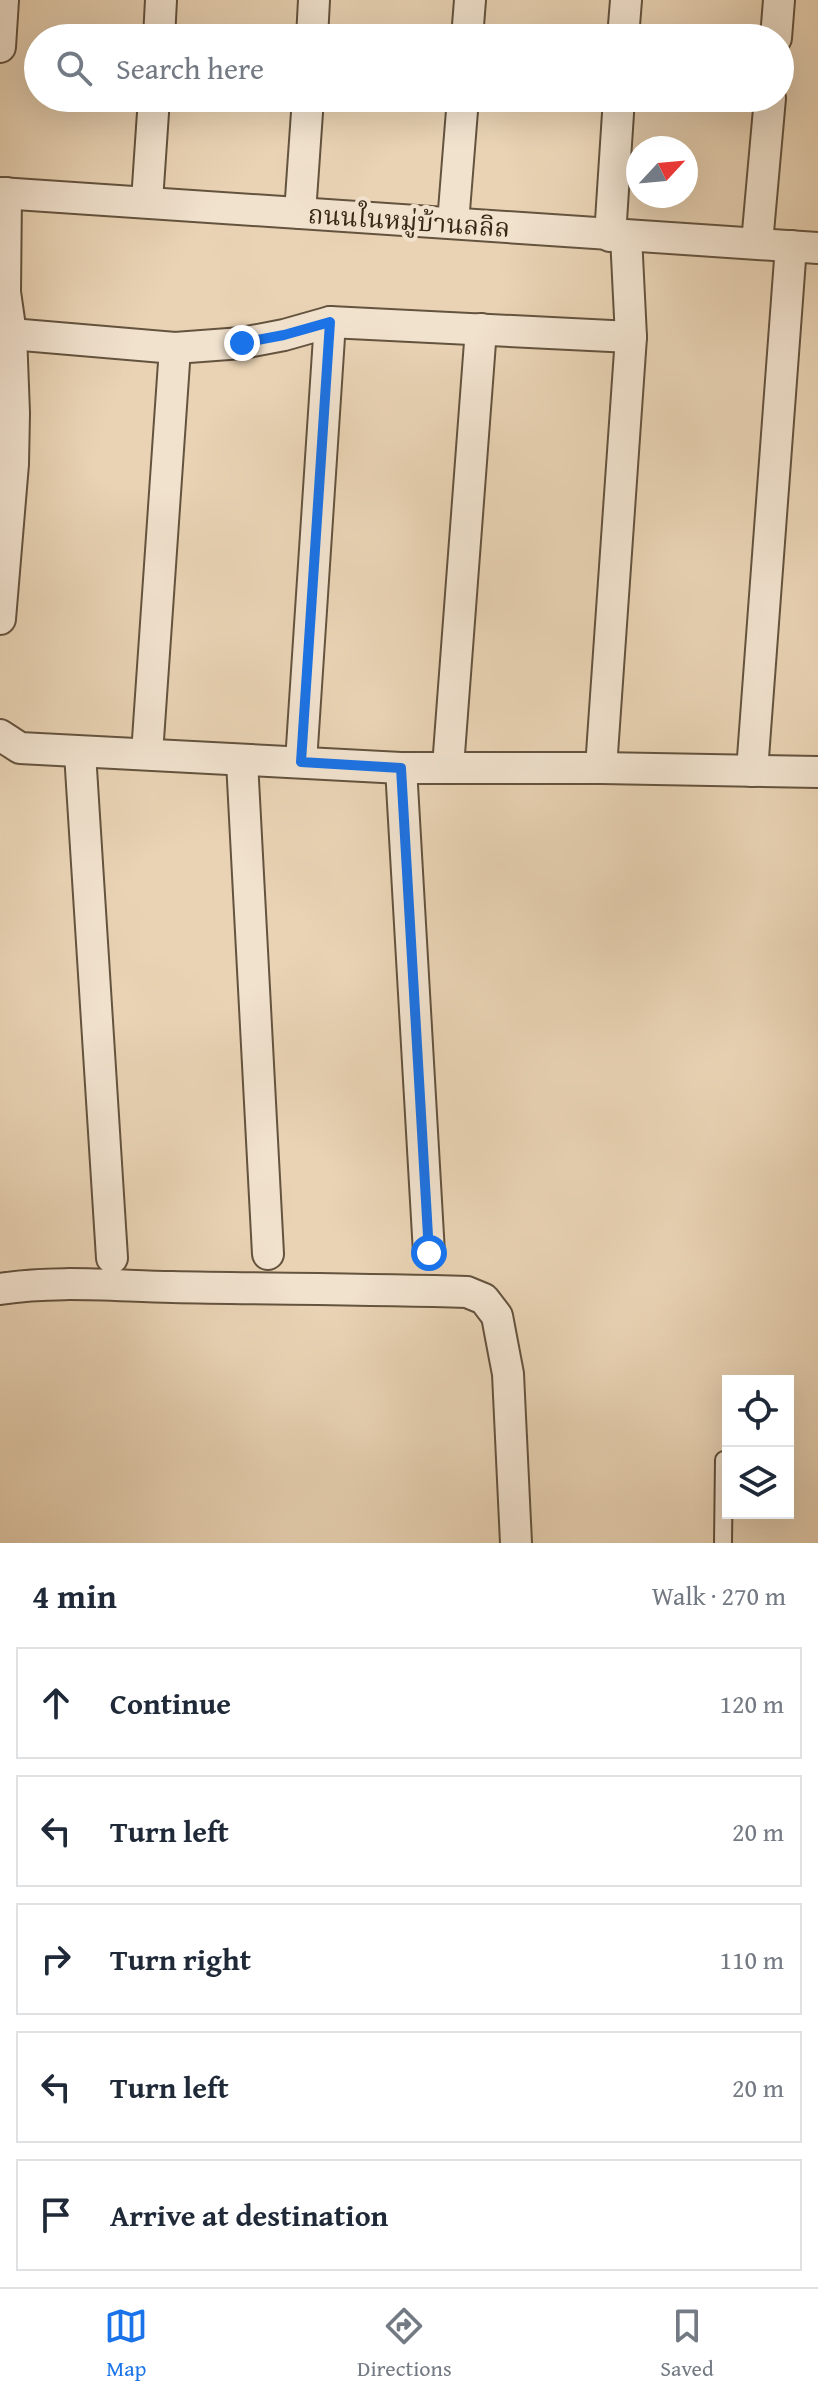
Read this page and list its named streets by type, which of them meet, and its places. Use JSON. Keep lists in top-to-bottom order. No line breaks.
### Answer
{"streets":{"street":["ถนนในหมู่บ้านลลิล"]},"north":"top right","page":{"search":"Search here","heading":["4 min","Walk · 270 m"],"list":[["Continue","120 m"],["Turn left","20 m"],["Turn right","110 m"],["Turn left","20 m"],"Arrive at destination"],"nav":["Map","Directions","Saved"]}}
